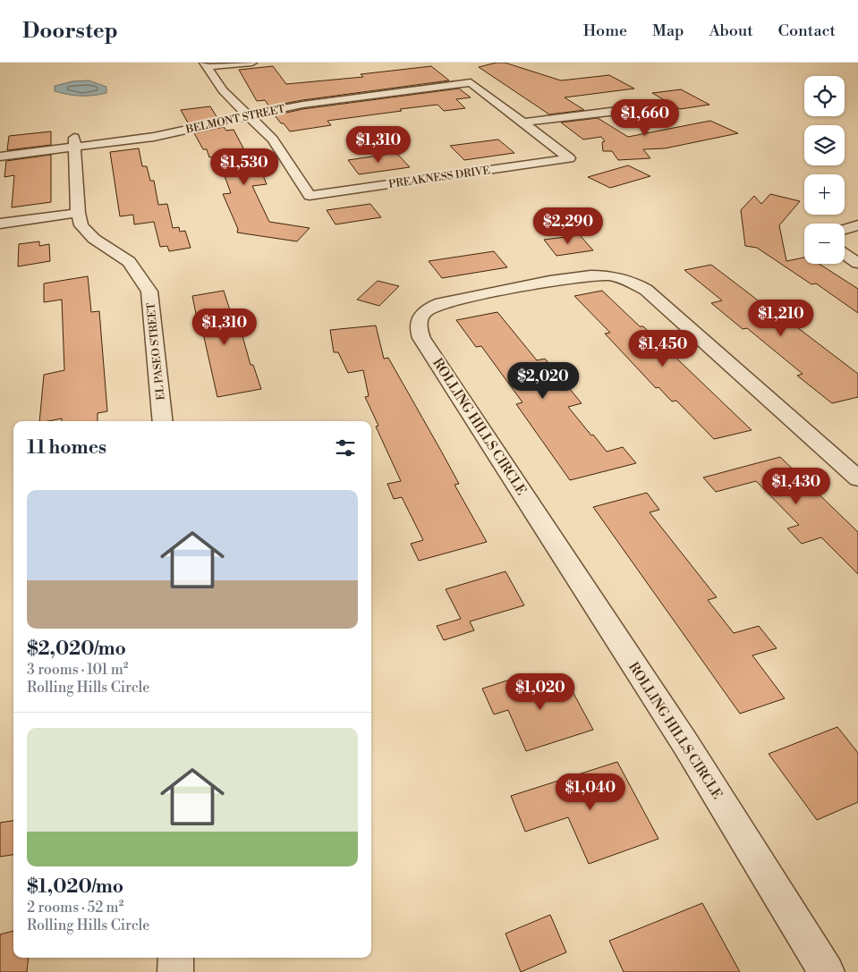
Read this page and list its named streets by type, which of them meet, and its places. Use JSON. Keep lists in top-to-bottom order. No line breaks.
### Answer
{"streets":{"street":["BELMONT STREET","PREAKNESS DRIVE","EL PASEO STREET","ROLLING HILLS CIRCLE"]},"crossings":[["BELMONT STREET","PREAKNESS DRIVE"],["BELMONT STREET","EL PASEO STREET"]],"page":{"header":"Doorstep","nav":["Home","Map","About","Contact"],"map_buttons":["+","−"],"price":["$1,660","$1,310","$1,530","$2,290","$1,210","$1,310","$1,450","$2,020","$1,430","$1,020","$1,040"],"heading":"11 homes","list":[{"name":"$2,020/mo","note":"3 rooms · 101 m² · Rolling Hills Circle"},{"name":"$1,020/mo","note":"2 rooms · 52 m² · Rolling Hills Circle"}]}}
